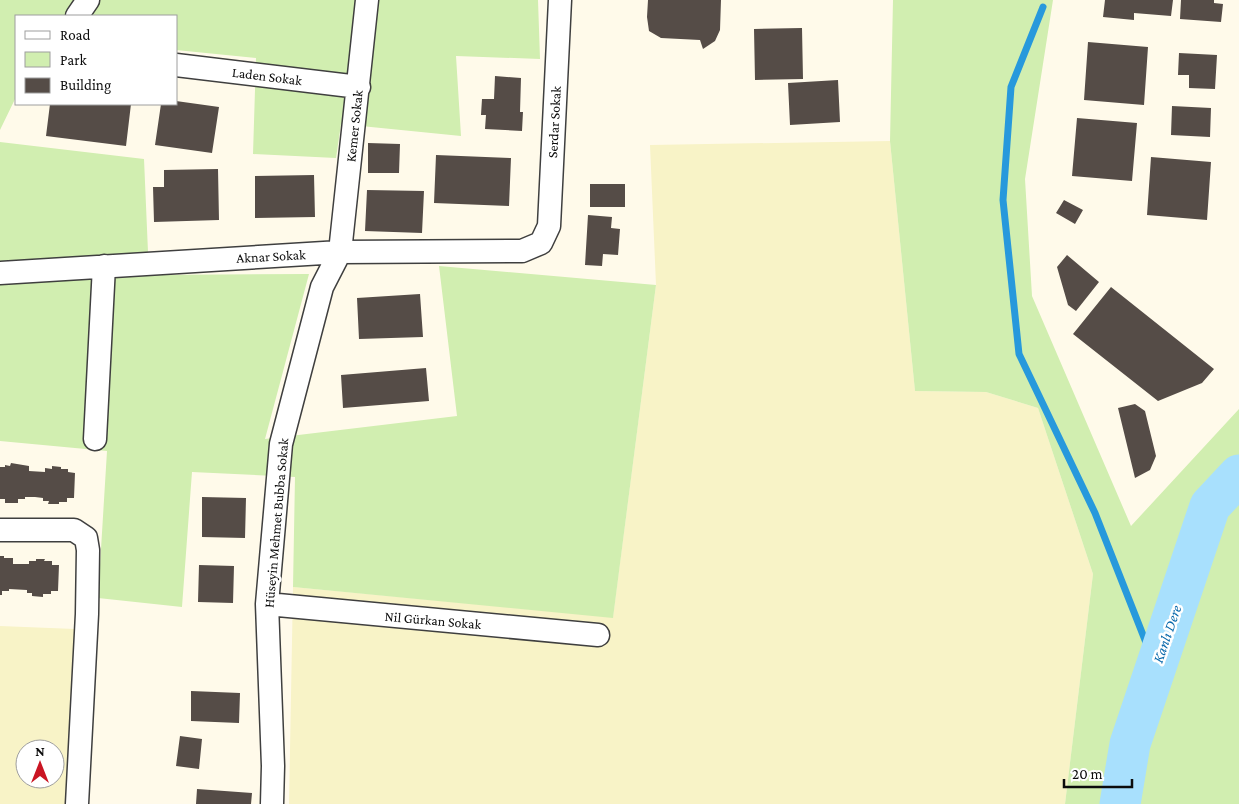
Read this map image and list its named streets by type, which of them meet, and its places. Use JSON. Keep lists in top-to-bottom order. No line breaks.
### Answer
{"streets":{"street":["Laden Sokak","Serdar Sokak","Kemer Sokak","Aknar Sokak","Hüseyin Mehmet Bubba Sokak","Nil Gürkan Sokak"]},"crossings":[["Laden Sokak","Kemer Sokak"],["Serdar Sokak","Aknar Sokak"],["Kemer Sokak","Aknar Sokak"],["Kemer Sokak","Hüseyin Mehmet Bubba Sokak"],["Aknar Sokak","Hüseyin Mehmet Bubba Sokak"],["Hüseyin Mehmet Bubba Sokak","Nil Gürkan Sokak"]],"water":["Kanlı Dere"],"legend":["Road","Park","Building"],"scale_bar":"20 m","north":"top"}
